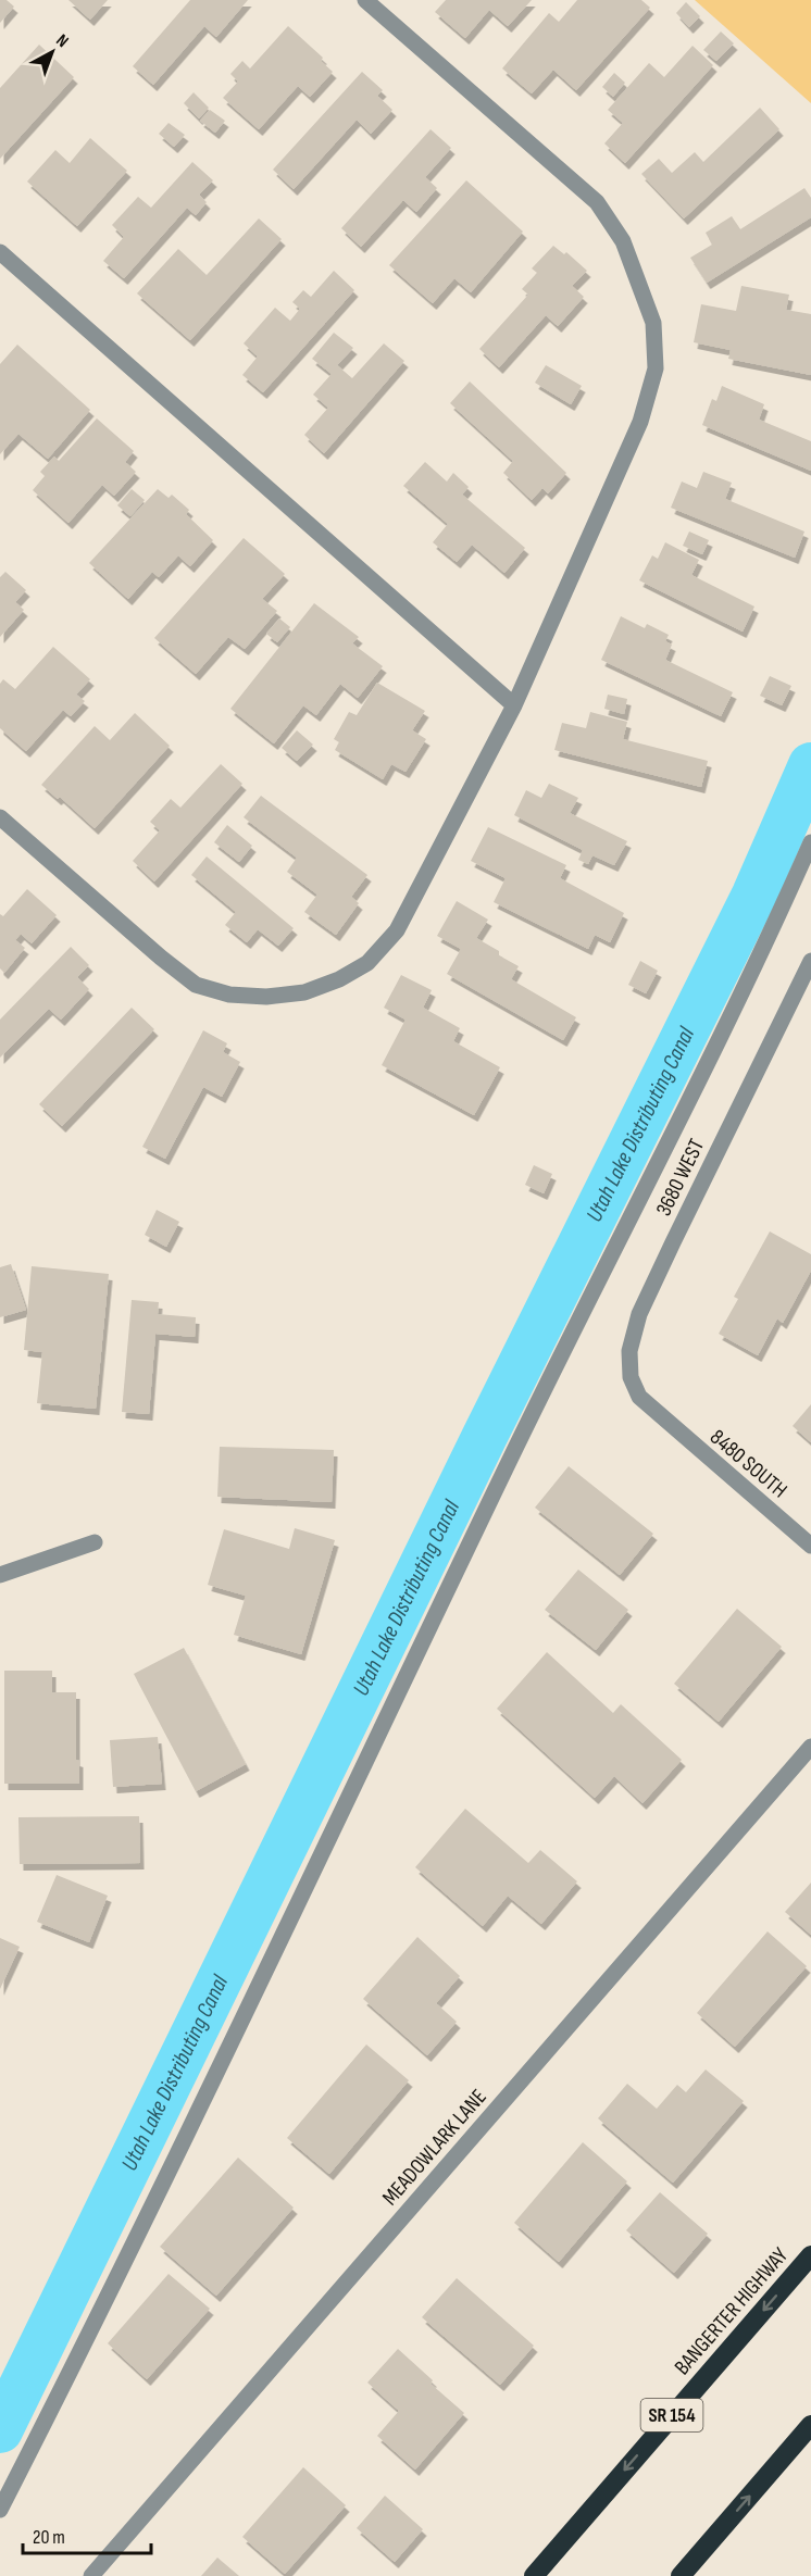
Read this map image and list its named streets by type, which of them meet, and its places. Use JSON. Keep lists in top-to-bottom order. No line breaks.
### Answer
{"streets":{"highway":["BANGERTER HIGHWAY","SR 154"],"street":["3680 WEST","8480 SOUTH","MEADOWLARK LANE"]},"crossings":[["3680 WEST","8480 SOUTH"]],"water":["Utah Lake Distributing Canal"],"scale_bar":"20 m","north":"top right"}
